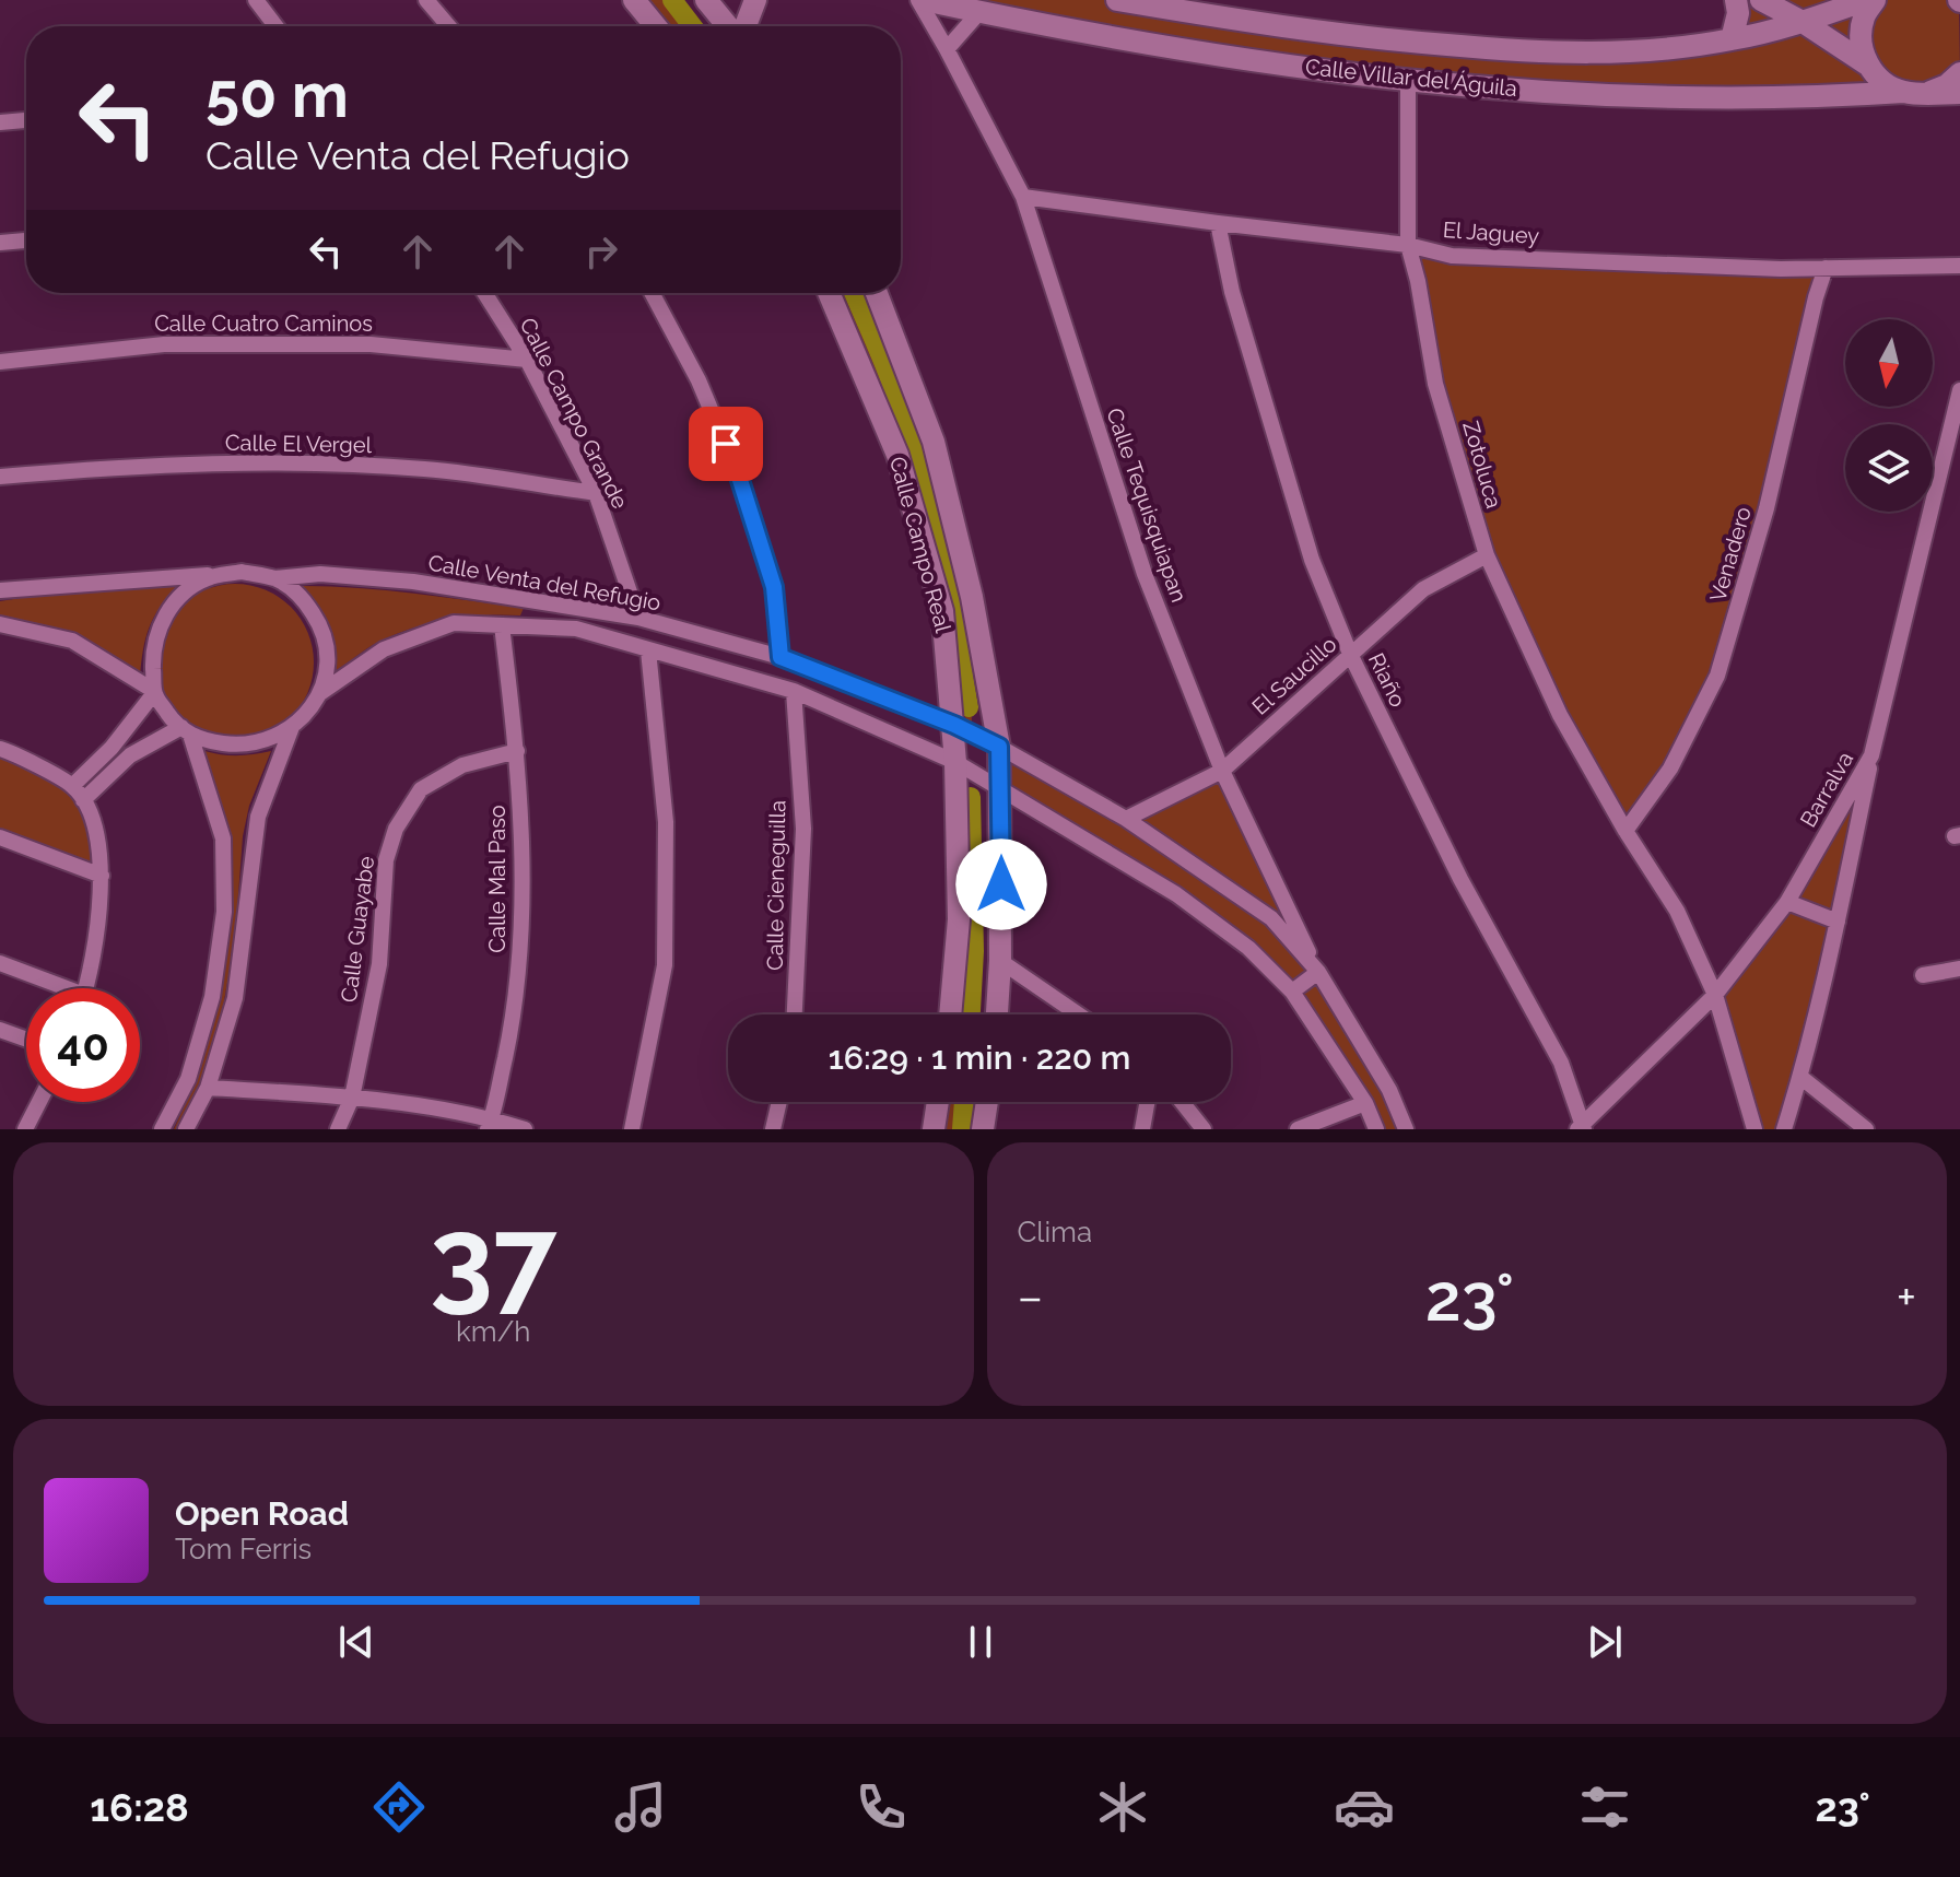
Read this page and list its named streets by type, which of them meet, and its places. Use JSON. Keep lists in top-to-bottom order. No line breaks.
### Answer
{"streets":{"street":["Calle Villar del Águila","El Jaguey","Calle Cuatro Caminos","Calle Campo Grande","Calle El Vergel","Zotoluca","Calle Tequisquiapan","Calle Campo Real","Venadero","Calle Venta del Refugio","El Saucillo","Riaño","Barralva","Calle Mal Paso","Calle Cieneguilla","Calle Guayabe"]},"crossings":[["Calle Villar del Águila","Zotoluca"],["Calle Villar del Águila","Calle Tequisquiapan"],["El Jaguey","Zotoluca"],["El Jaguey","Calle Tequisquiapan"],["El Jaguey","Venadero"],["El Jaguey","Riaño"],["Calle Cuatro Caminos","Calle Campo Grande"],["Calle Campo Grande","Calle El Vergel"],["Calle Campo Grande","Calle Venta del Refugio"],["Zotoluca","Venadero"],["Zotoluca","El Saucillo"],["Zotoluca","Barralva"],["Calle Tequisquiapan","Calle Venta del Refugio"],["Calle Tequisquiapan","El Saucillo"],["Calle Campo Real","Calle Venta del Refugio"],["Calle Venta del Refugio","El Saucillo"],["Calle Venta del Refugio","Calle Mal Paso"],["Calle Venta del Refugio","Calle Cieneguilla"],["El Saucillo","Riaño"],["Riaño","Barralva"],["Calle Mal Paso","Calle Guayabe"]],"north":"bottom","page":{"turn":["50 m","Calle Venta del Refugio"],"limit":"40","trip":"16:29 · 1 min · 220 m","tile":[["37","km/h"],"Clima"],"heat":["−","23°","+"],"song":["Open Road","Tom Ferris"],"tabs":["16:28","23°"]}}
